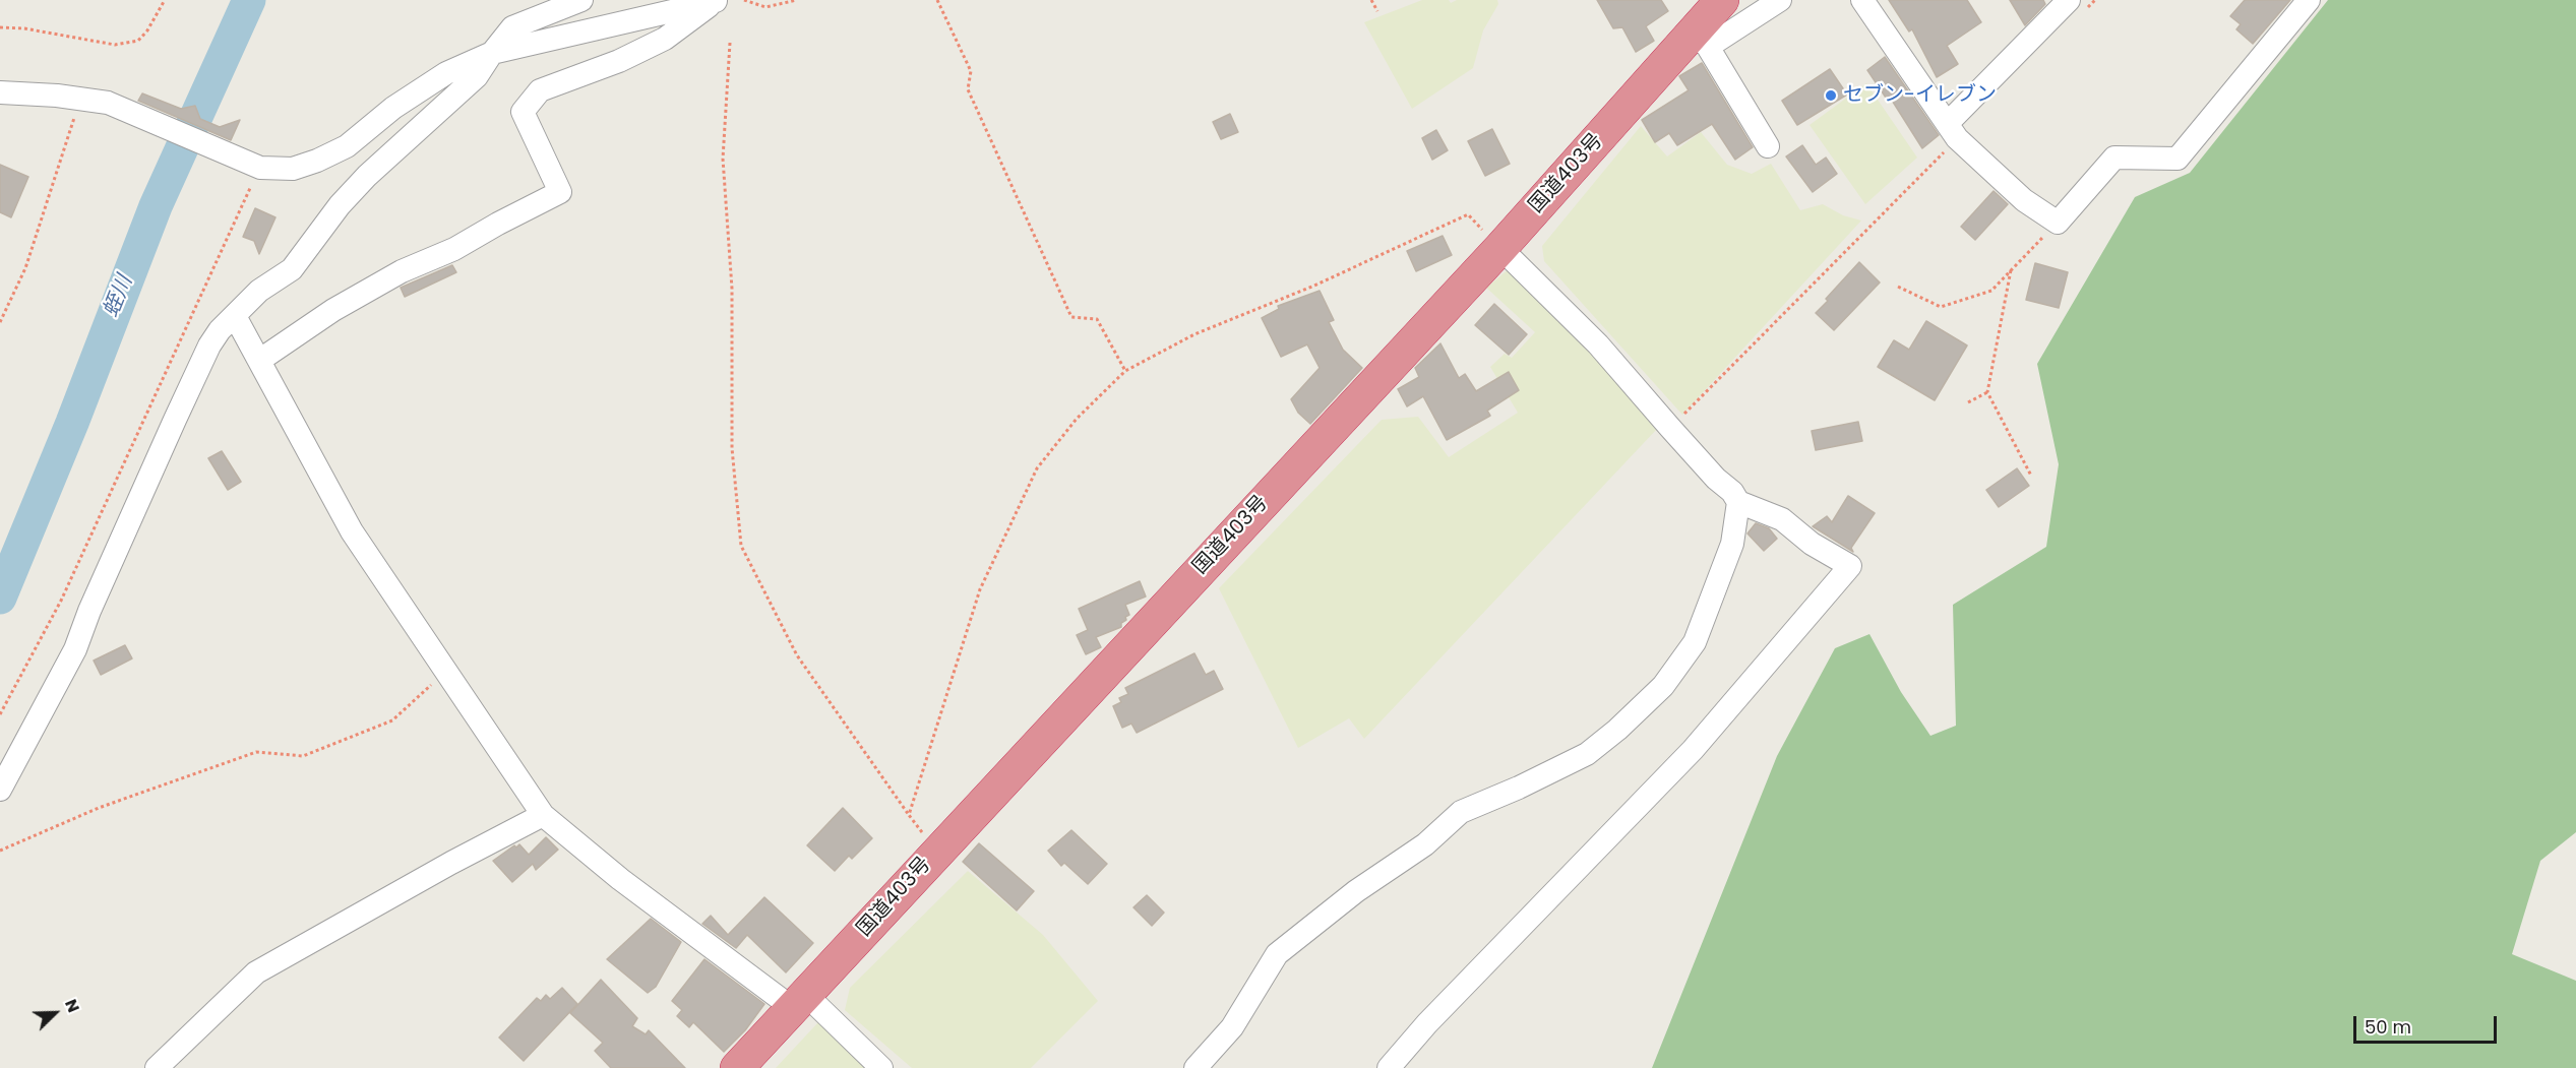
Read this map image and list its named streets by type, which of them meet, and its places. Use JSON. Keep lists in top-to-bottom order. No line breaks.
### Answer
{"streets":{"highway":["国道403号"]},"water":["蛭川"],"places":["セブン-イレブン"],"scale_bar":"50 m","north":"top right"}
